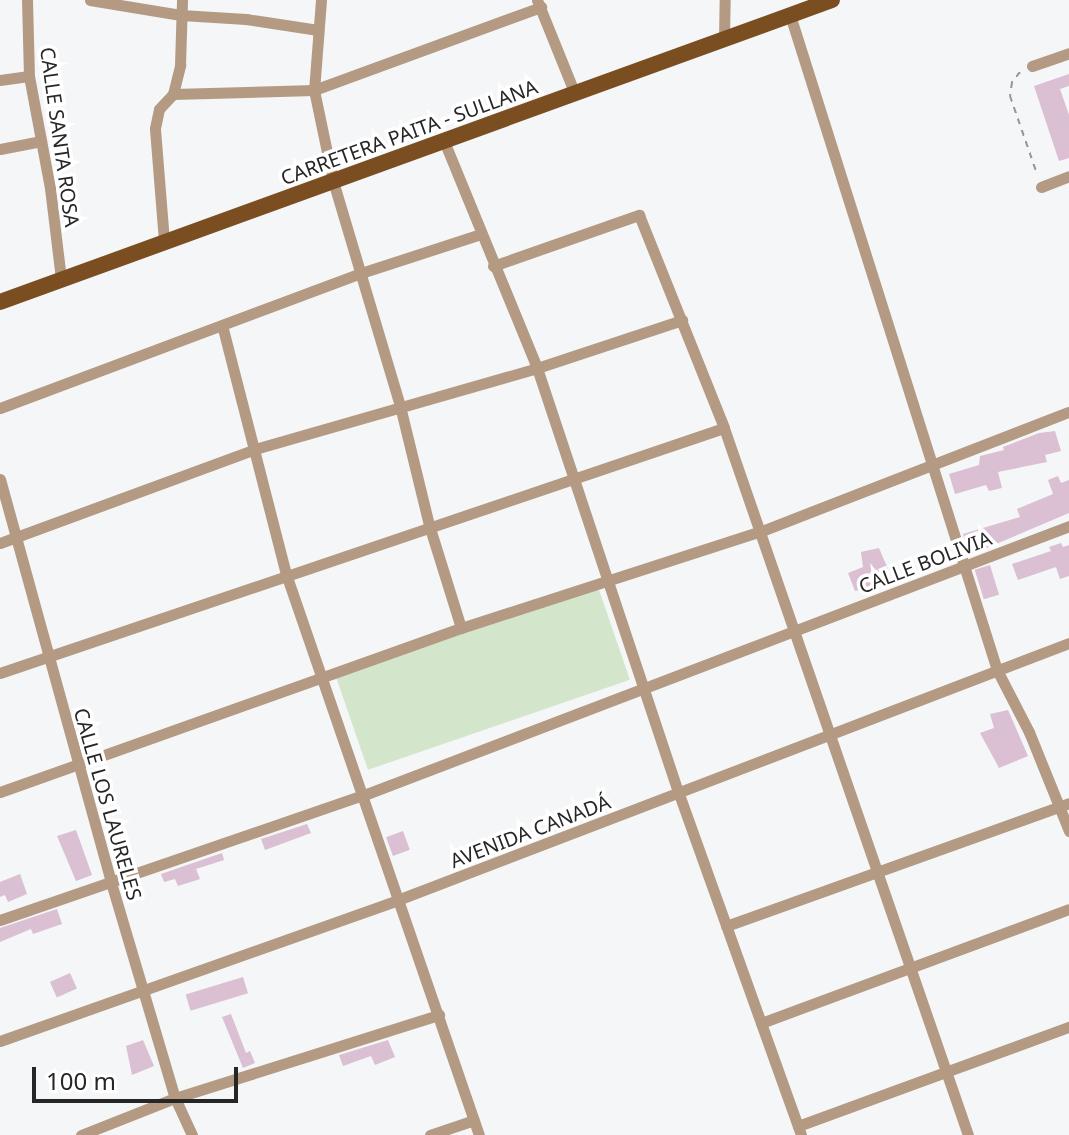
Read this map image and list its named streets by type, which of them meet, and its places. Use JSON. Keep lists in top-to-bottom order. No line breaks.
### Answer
{"streets":{"main road":["CARRETERA PAITA - SULLANA"],"street":["CALLE SANTA ROSA","CALLE BOLIVIA","CALLE LOS LAURELES","AVENIDA CANADÁ"]},"crossings":[["CARRETERA PAITA - SULLANA","CALLE SANTA ROSA"],["CALLE BOLIVIA","CALLE LOS LAURELES"],["CALLE LOS LAURELES","AVENIDA CANADÁ"]],"scale_bar":"100 m"}
